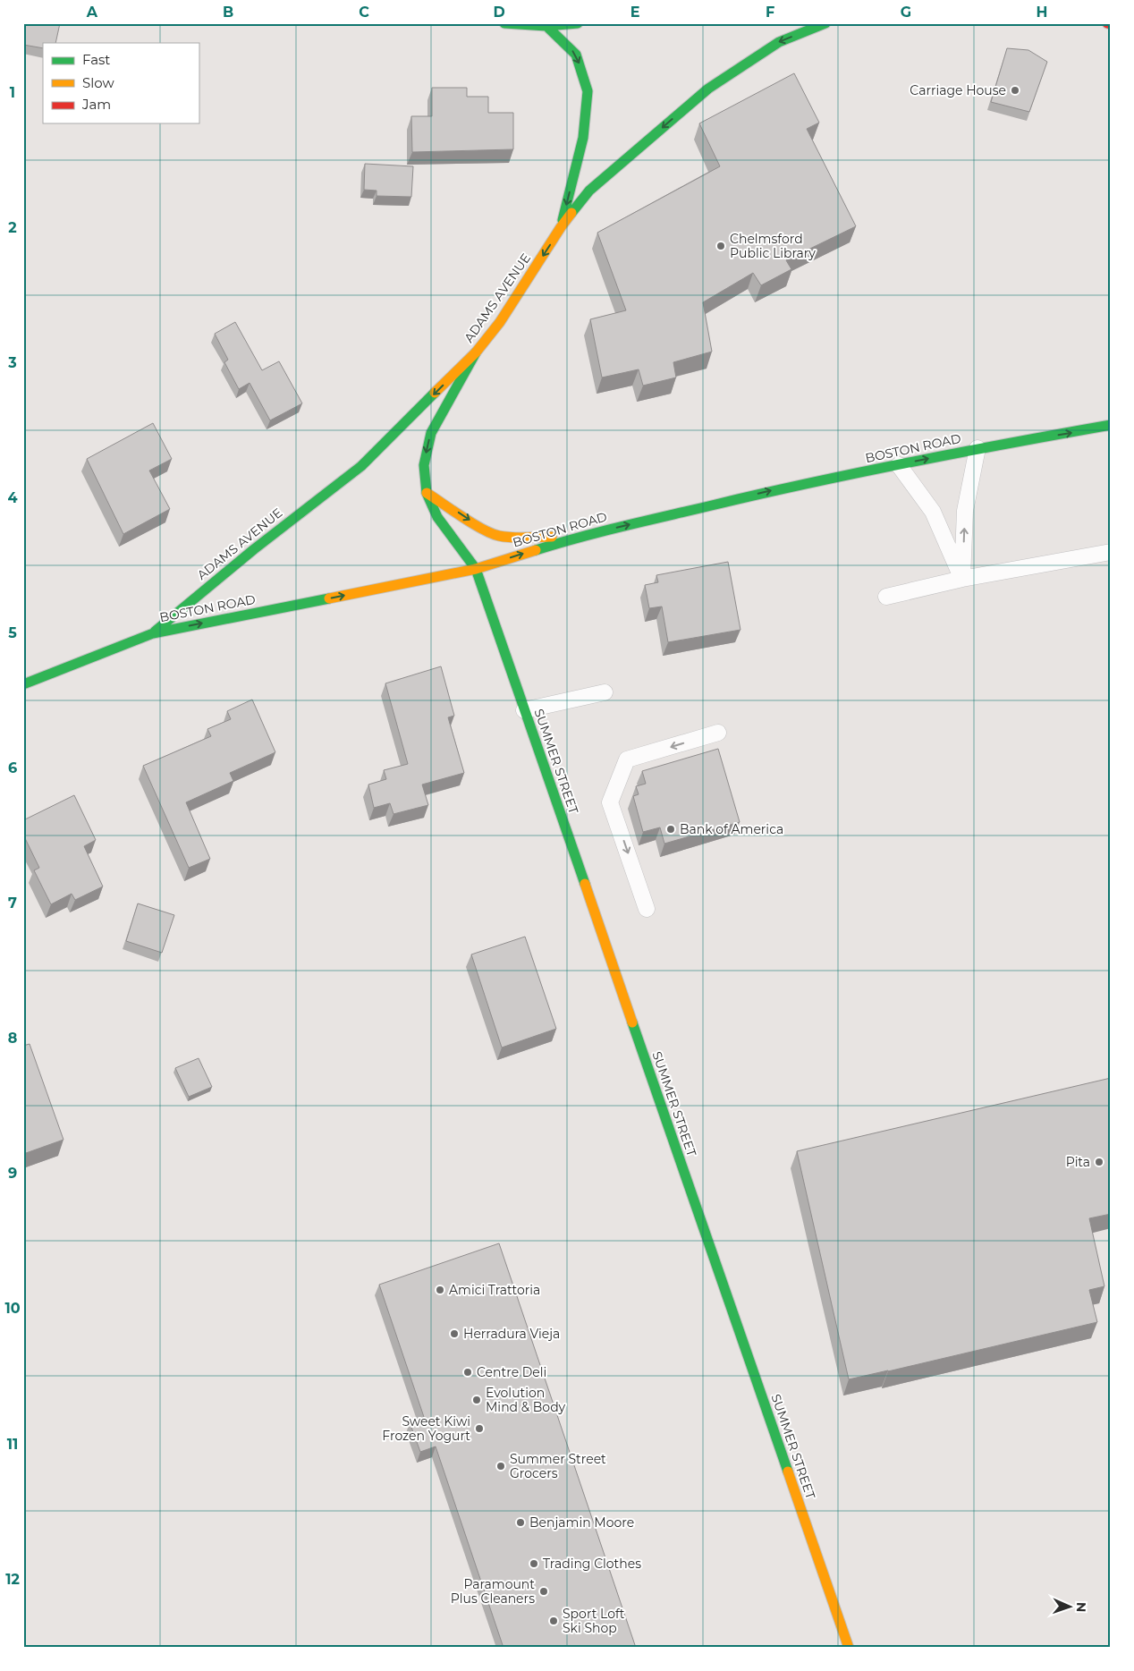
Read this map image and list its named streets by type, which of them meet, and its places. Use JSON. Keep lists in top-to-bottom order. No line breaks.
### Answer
{"streets":{"main road":["ADAMS AVENUE","BOSTON ROAD","SUMMER STREET"]},"crossings":[["ADAMS AVENUE","BOSTON ROAD"],["ADAMS AVENUE","SUMMER STREET"],["BOSTON ROAD","SUMMER STREET"]],"one_way":["ADAMS AVENUE","BOSTON ROAD"],"places":["Carriage House","Chelmsford Public Library","Bank of America","Pita","Amici Trattoria","Herradura Vieja","Centre Deli","Evolution Mind & Body","Sweet Kiwi Frozen Yogurt","Summer Street Grocers","Benjamin Moore","Trading Clothes","Paramount Plus Cleaners","Sport Loft Ski Shop"],"legend":["Fast","Slow","Jam"],"north":"right","grid":{"columns":["A","B","C","D","E","F","G","H"],"rows":["1","2","3","4","5","6","7","8","9","10","11","12"]}}
